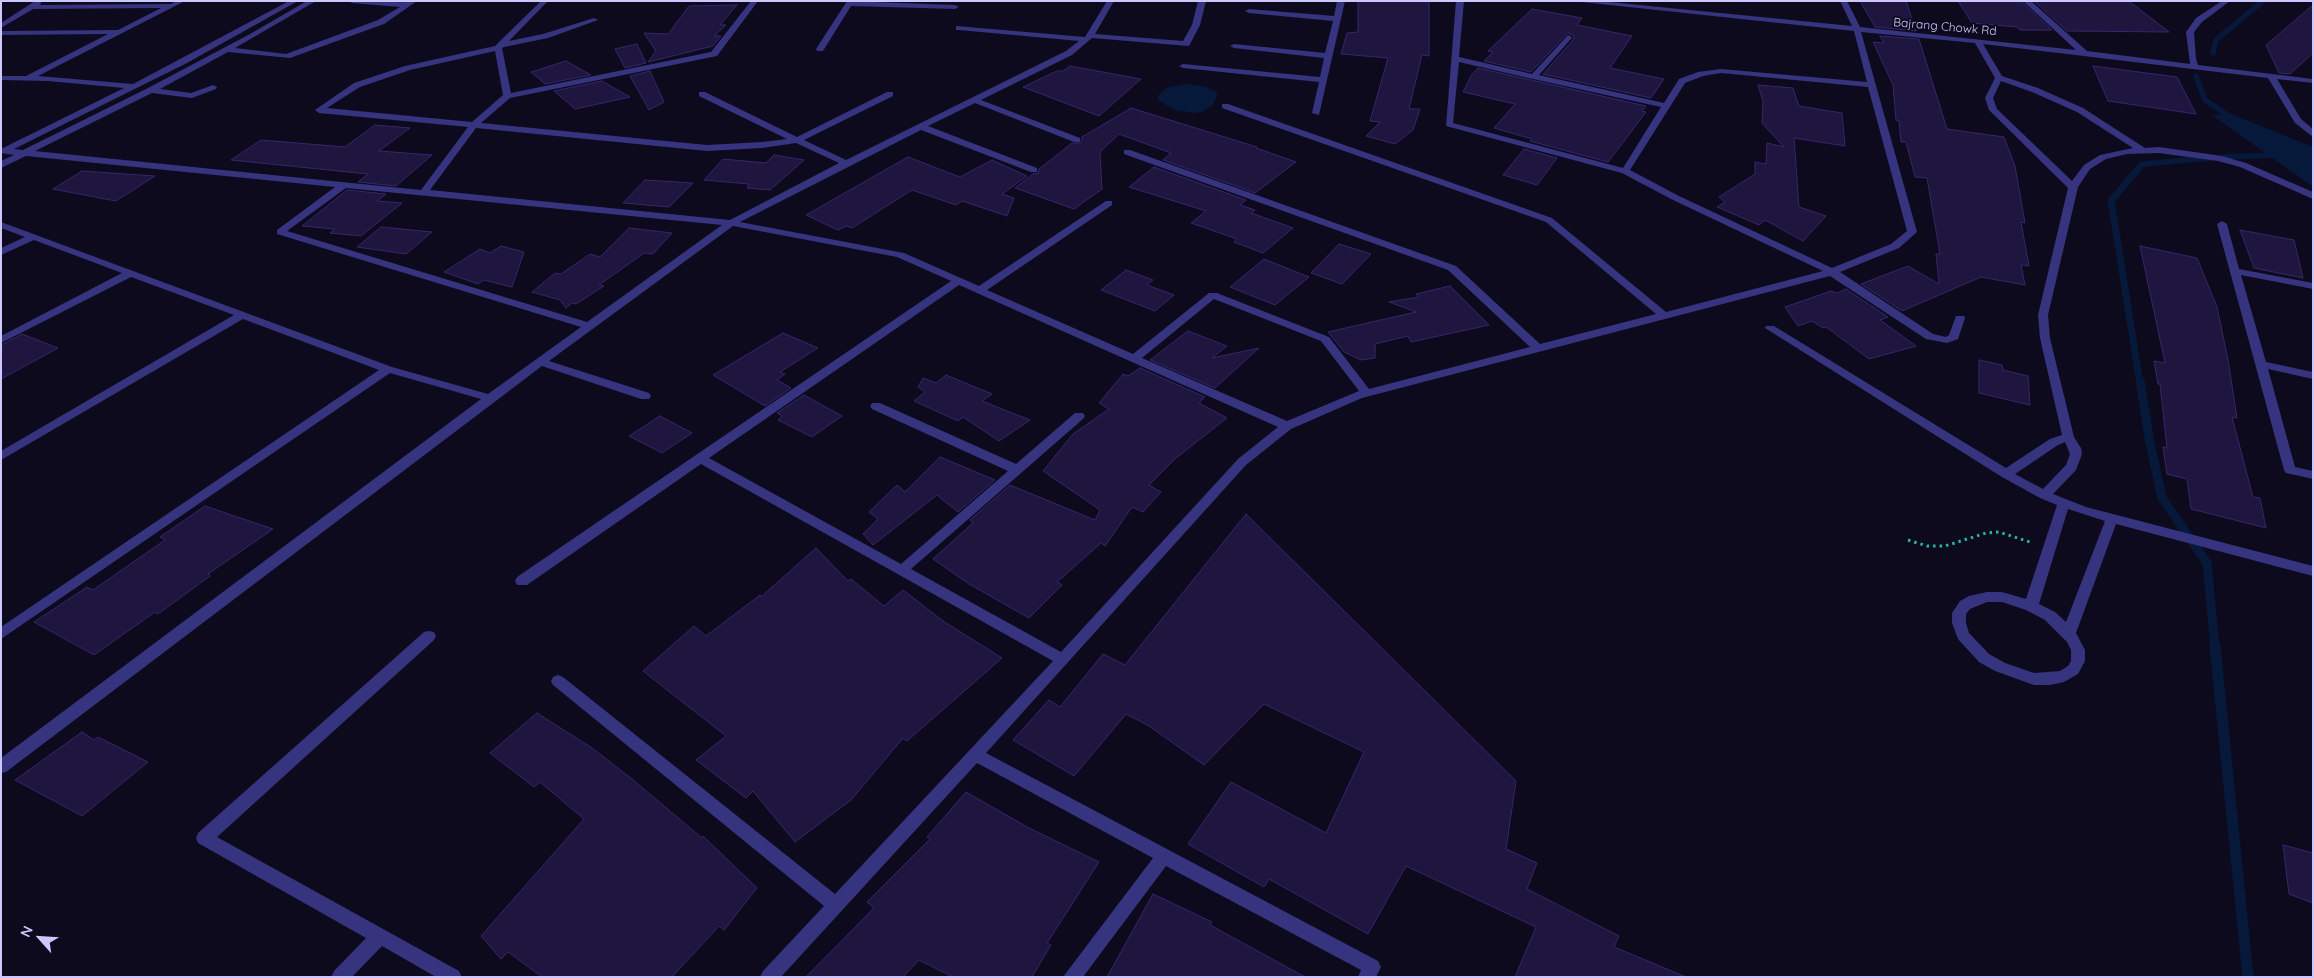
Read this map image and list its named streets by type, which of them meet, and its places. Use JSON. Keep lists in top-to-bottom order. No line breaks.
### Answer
{"streets":{"street":["Bajrang Chowk Rd"]},"north":"top left"}
